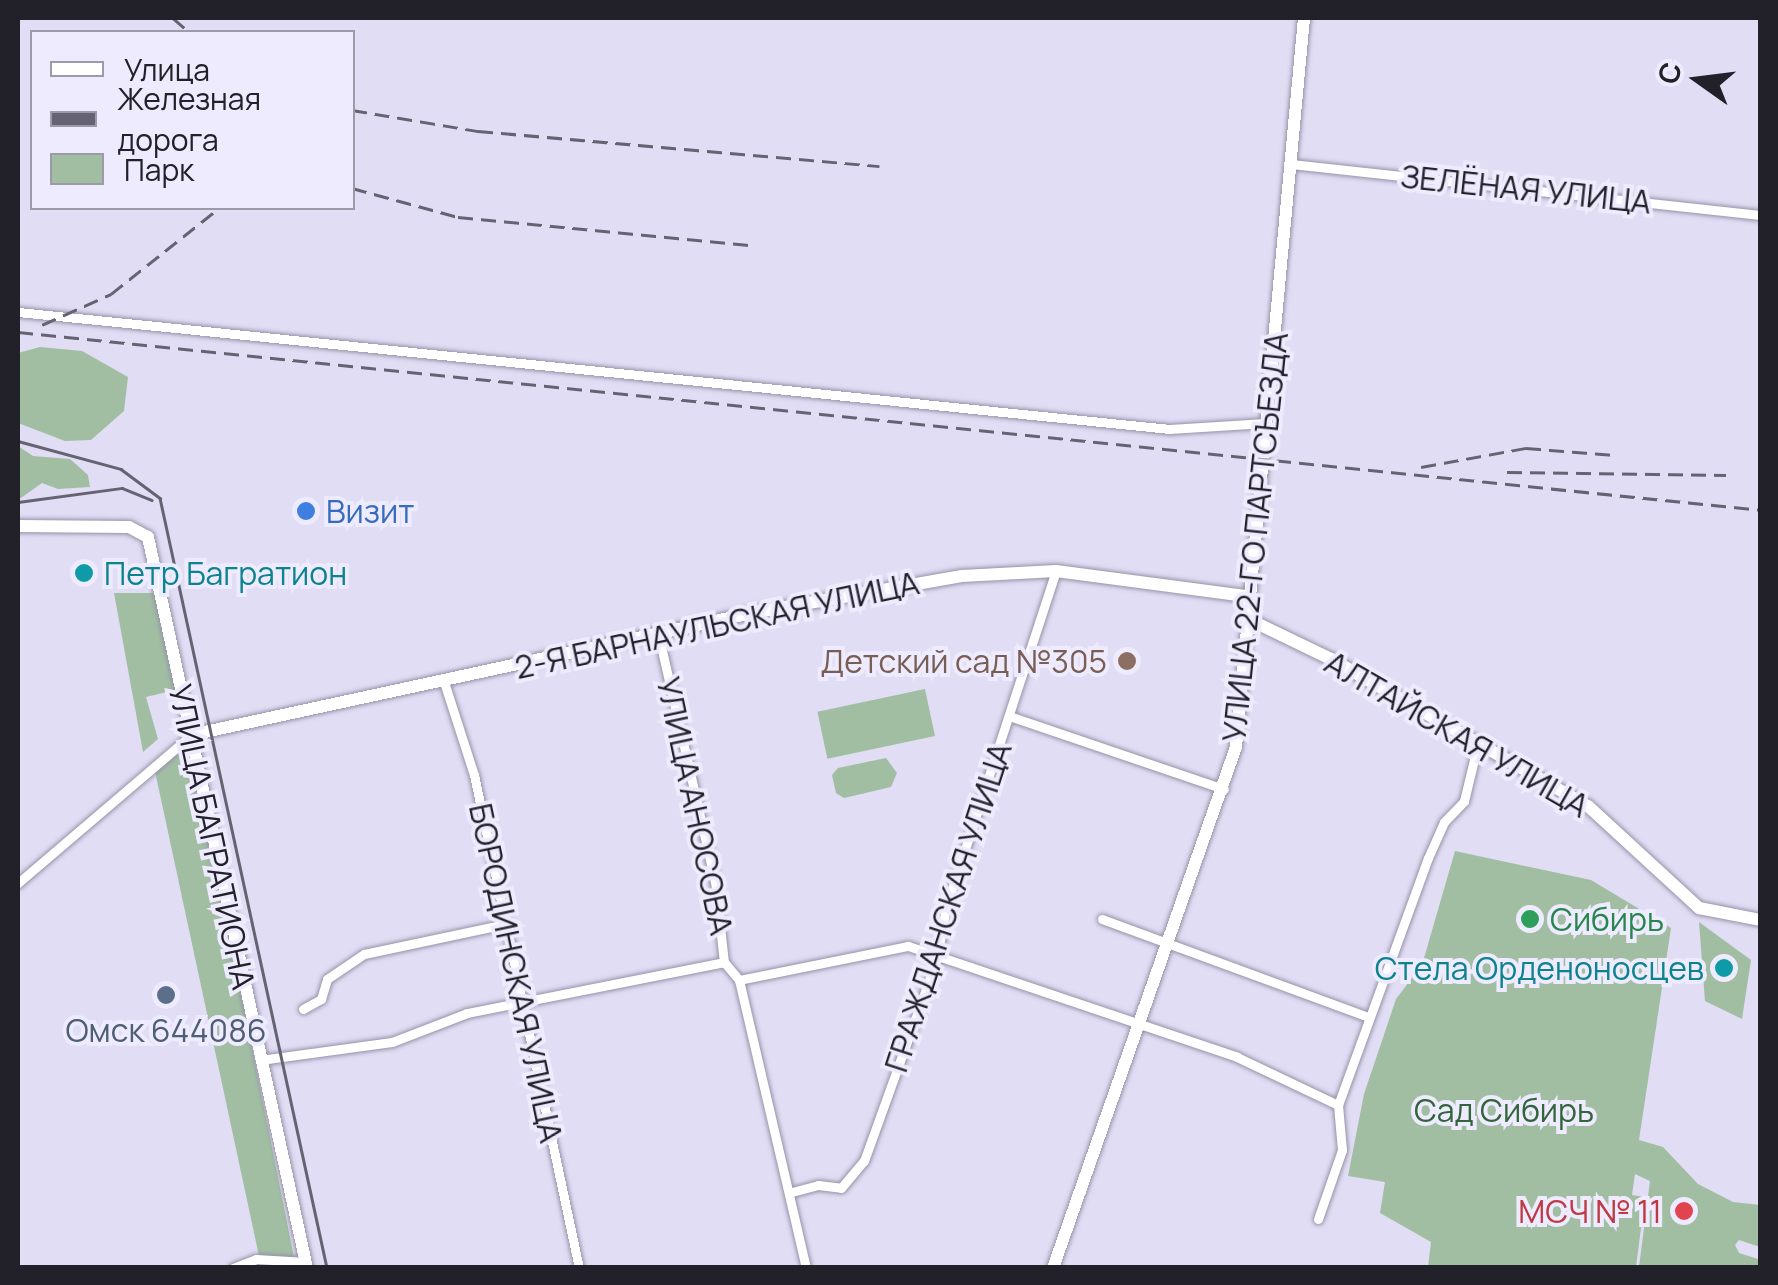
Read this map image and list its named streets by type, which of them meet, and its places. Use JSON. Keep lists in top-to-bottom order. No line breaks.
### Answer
{"streets":{"street":["ЗЕЛЁНАЯ УЛИЦА","УЛИЦА 22-ГО ПАРТСЪЕЗДА","2-Я БАРНАУЛЬСКАЯ УЛИЦА","АЛТАЙСКАЯ УЛИЦА","УЛИЦА АНОСОВА","УЛИЦА БАГРАТИОНА","ГРАЖДАНСКАЯ УЛИЦА","БОРОДИНСКАЯ УЛИЦА"]},"crossings":[["ЗЕЛЁНАЯ УЛИЦА","УЛИЦА 22-ГО ПАРТСЪЕЗДА"],["УЛИЦА 22-ГО ПАРТСЪЕЗДА","2-Я БАРНАУЛЬСКАЯ УЛИЦА"],["УЛИЦА 22-ГО ПАРТСЪЕЗДА","АЛТАЙСКАЯ УЛИЦА"],["2-Я БАРНАУЛЬСКАЯ УЛИЦА","УЛИЦА АНОСОВА"],["2-Я БАРНАУЛЬСКАЯ УЛИЦА","УЛИЦА БАГРАТИОНА"],["2-Я БАРНАУЛЬСКАЯ УЛИЦА","ГРАЖДАНСКАЯ УЛИЦА"],["2-Я БАРНАУЛЬСКАЯ УЛИЦА","БОРОДИНСКАЯ УЛИЦА"],["УЛИЦА АНОСОВА","ГРАЖДАНСКАЯ УЛИЦА"]],"parks":["Сад Сибирь"],"places":["Визит","Петр Багратион","Детский сад №305","Сибирь","Стела Орденоносцев","Омск 644086","МСЧ № 11"],"legend":["Улица","Железная дорога","Парк"],"north":"left"}
